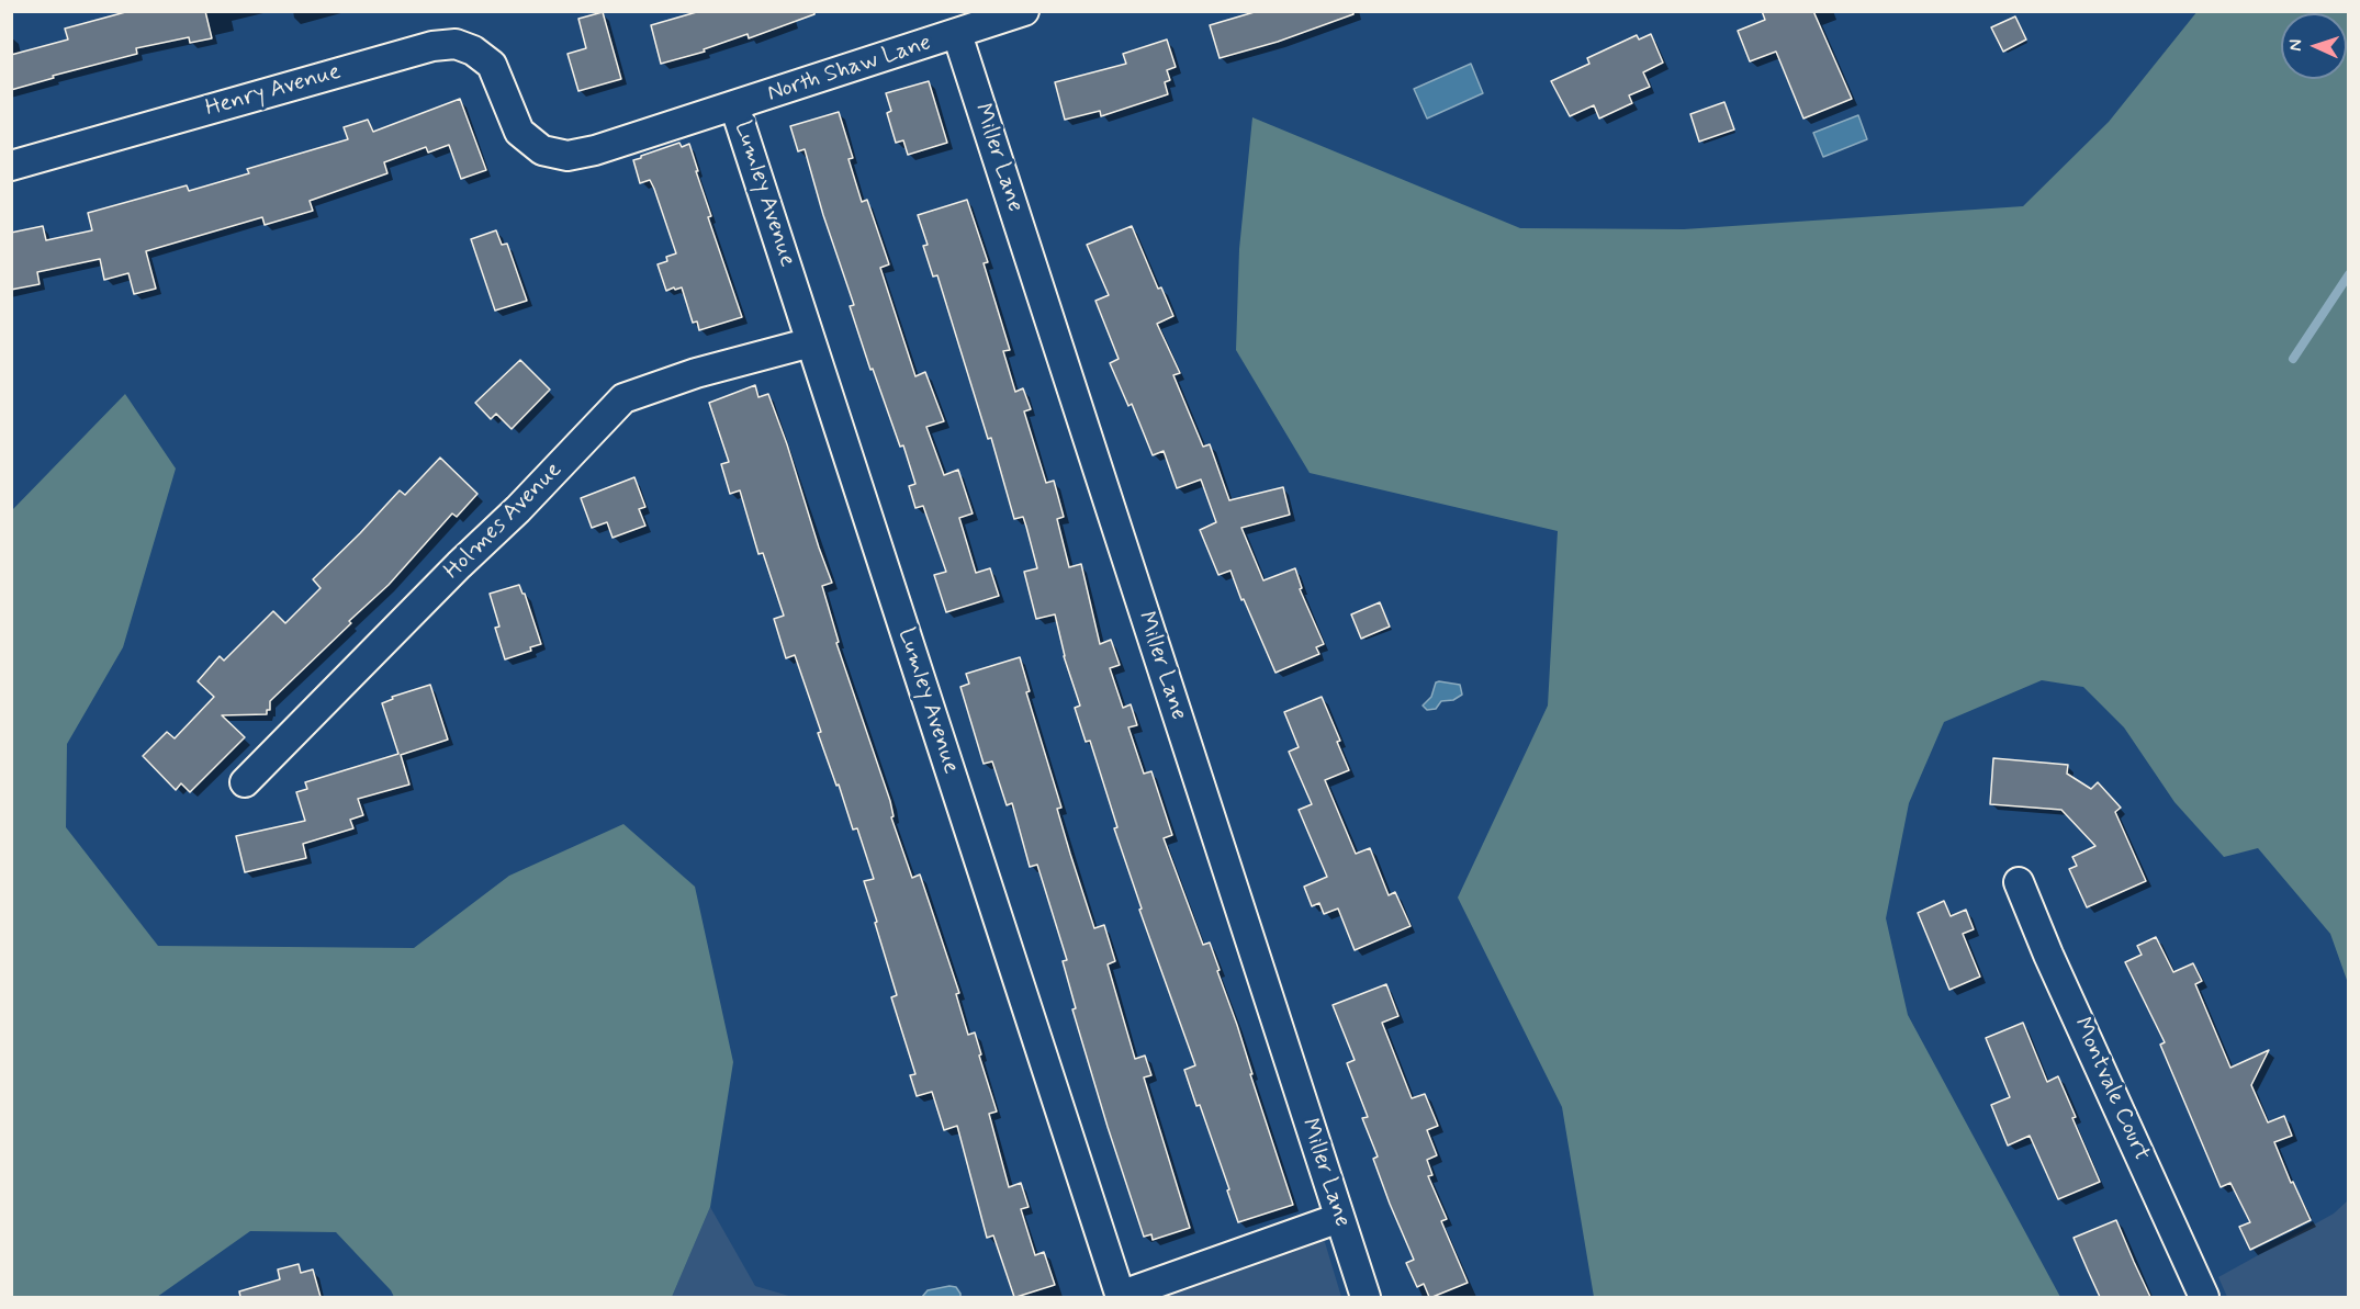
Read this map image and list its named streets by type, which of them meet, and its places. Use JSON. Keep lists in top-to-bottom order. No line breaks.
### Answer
{"streets":{"street":["North Shaw Lane","Henry Avenue","Miller Lane","Lumley Avenue","Holmes Avenue","Montvale Court"]},"crossings":[["North Shaw Lane","Henry Avenue"],["North Shaw Lane","Miller Lane"],["North Shaw Lane","Lumley Avenue"],["Lumley Avenue","Holmes Avenue"]],"north":"left"}
